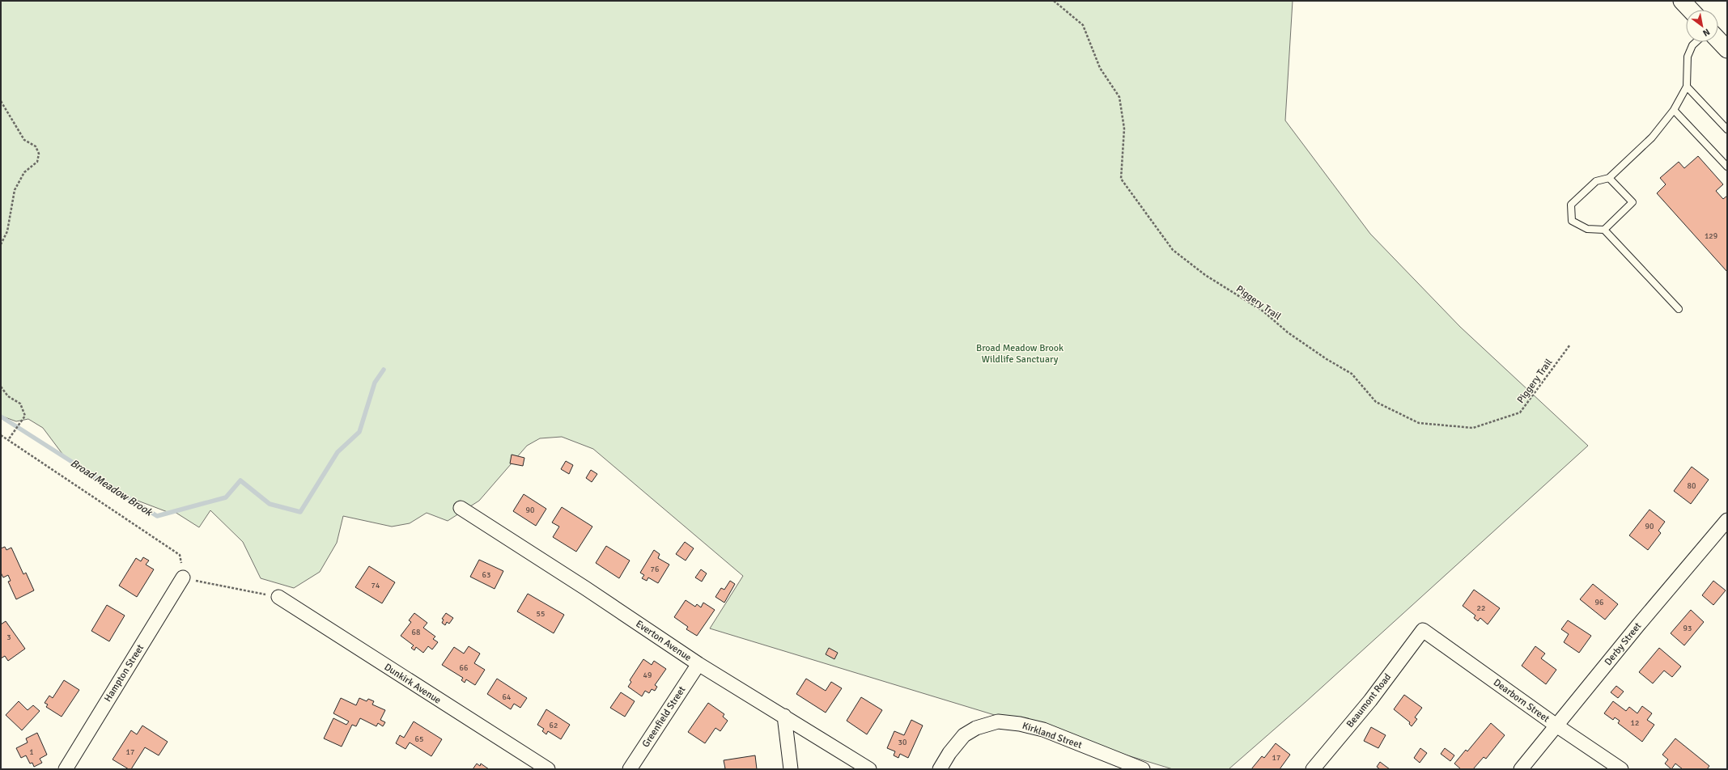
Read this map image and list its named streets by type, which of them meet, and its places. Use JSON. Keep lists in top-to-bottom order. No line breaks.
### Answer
{"streets":{"street":["Everton Avenue","Derby Street","Hampton Street","Dunkirk Avenue","Beaumont Road","Dearborn Street","Greenfield Street","Kirkland Street"],"path":["Piggery Trail"]},"crossings":[["Everton Avenue","Greenfield Street"],["Derby Street","Dearborn Street"],["Beaumont Road","Dearborn Street"]],"water":["Broad Meadow Brook"],"parks":["Broad Meadow Brook Wildlife Sanctuary"],"house_numbers":["129","80","90","90","76","63","74","96","22","55","93","68","3","66","49","64","12","62","65","30","1","17","17"],"north":"bottom right"}
